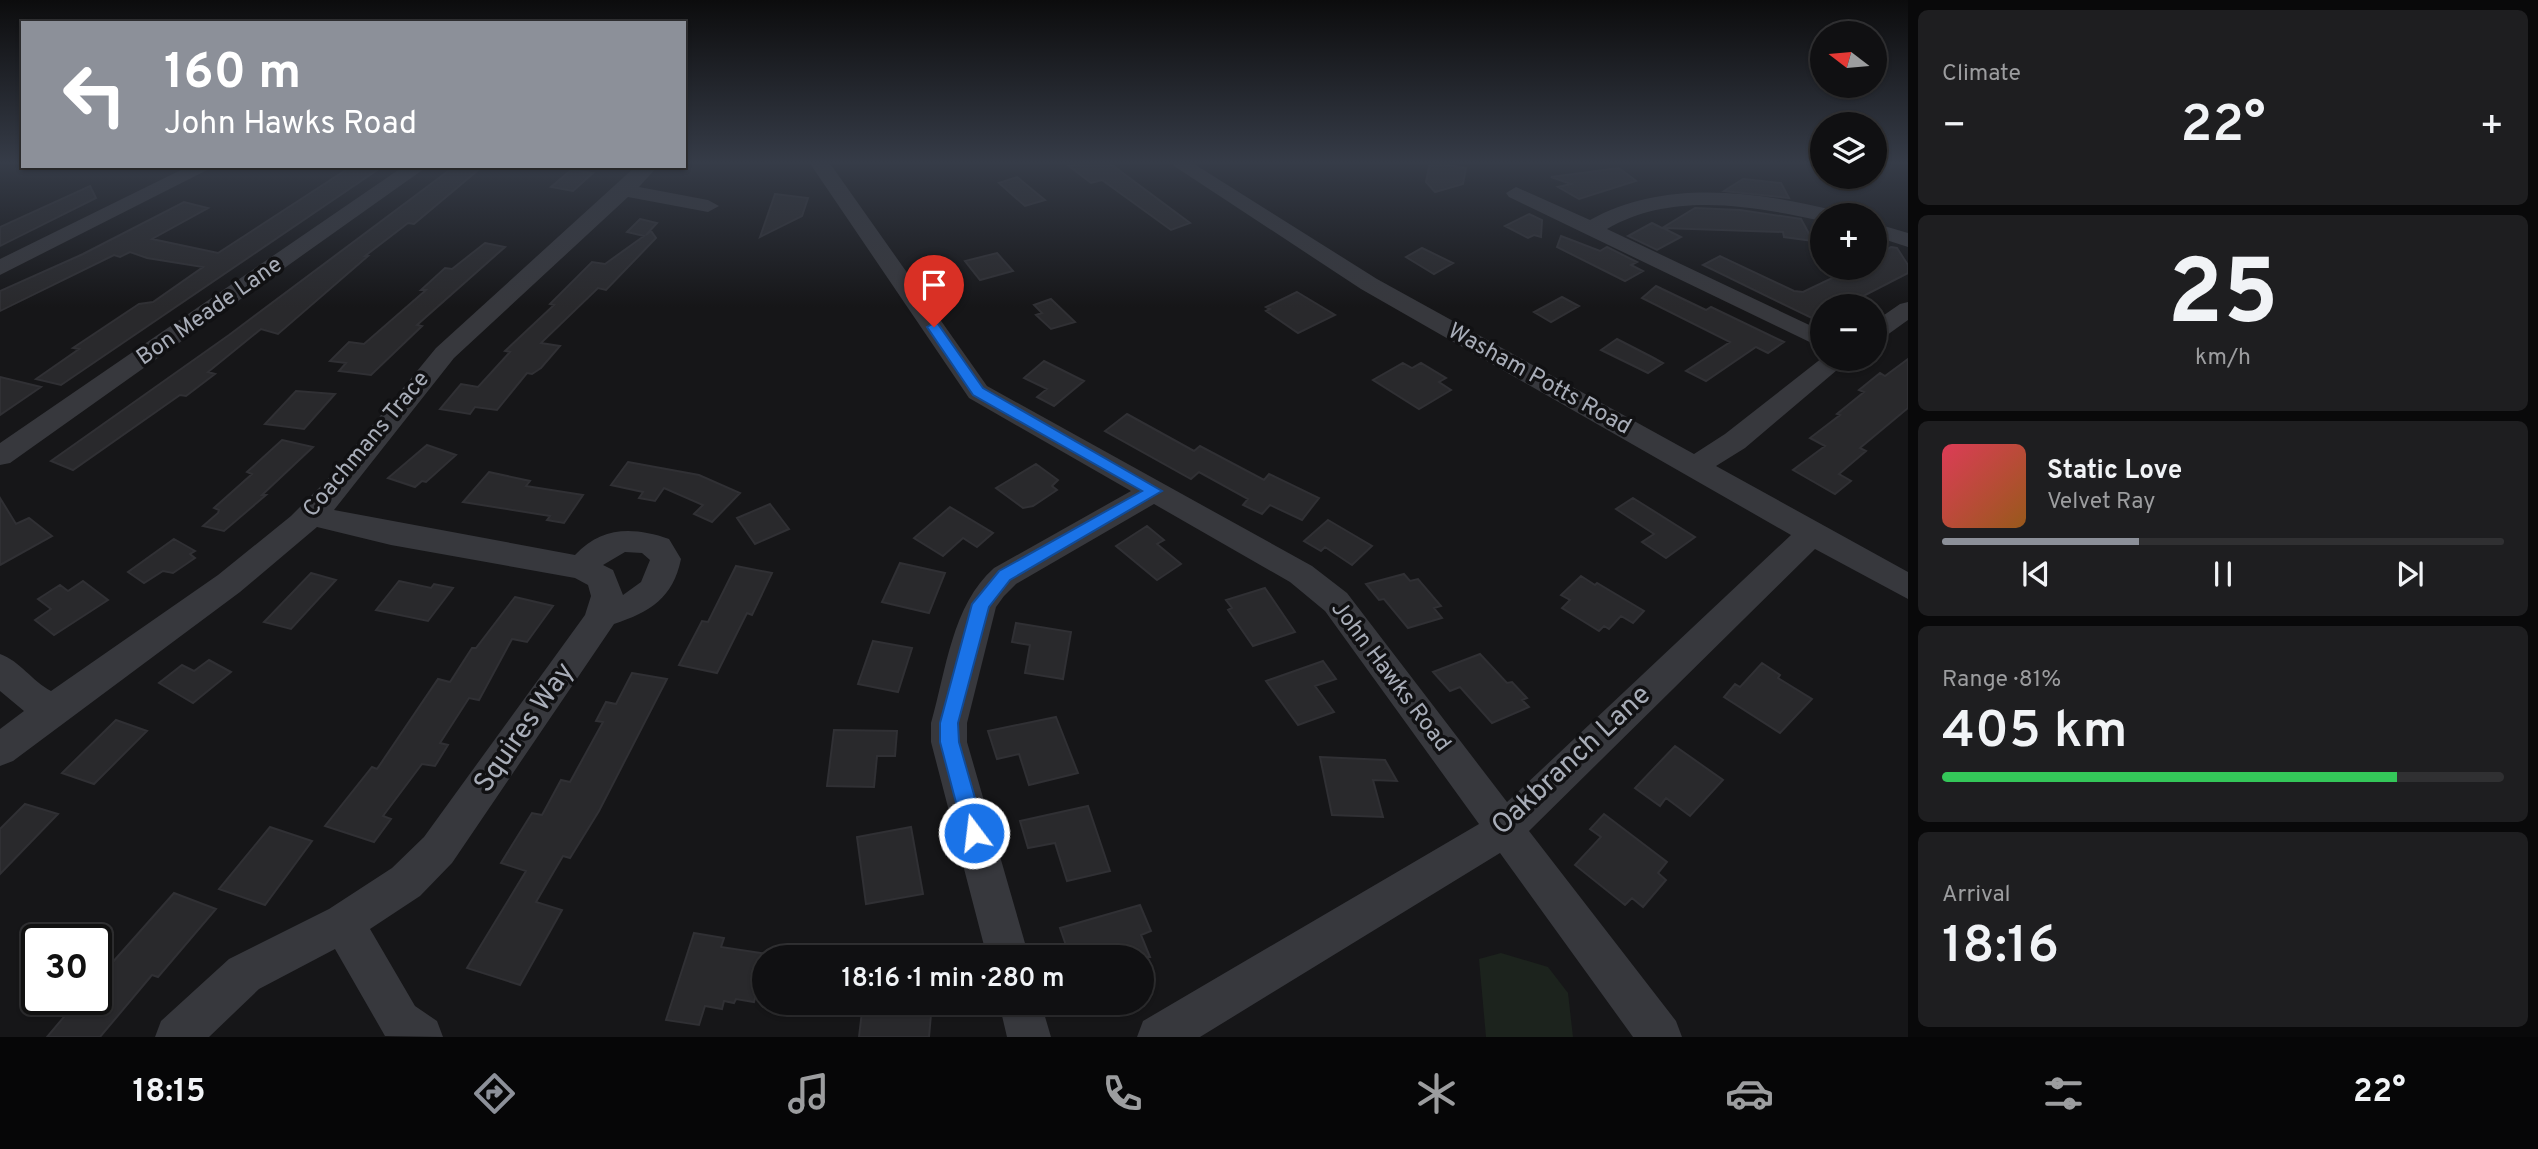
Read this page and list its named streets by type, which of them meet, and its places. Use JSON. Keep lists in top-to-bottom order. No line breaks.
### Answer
{"streets":{"street":["Bon Meade Lane","Washam Potts Road","Coachmans Trace","John Hawks Road","Squires Way","Oakbranch Lane"]},"crossings":[["Washam Potts Road","Oakbranch Lane"],["John Hawks Road","Oakbranch Lane"]],"north":"left","page":{"tile":["Climate",["25","km/h"],["Range · 81%","405 km"],["Arrival","18:16"]],"map_buttons":["+","−"],"turn":["160 m","John Hawks Road"],"heat":["−","22°","+"],"song":["Static Love","Velvet Ray"],"limit":"30","trip":"18:16 · 1 min · 280 m","tabs":["18:15","22°"]}}
